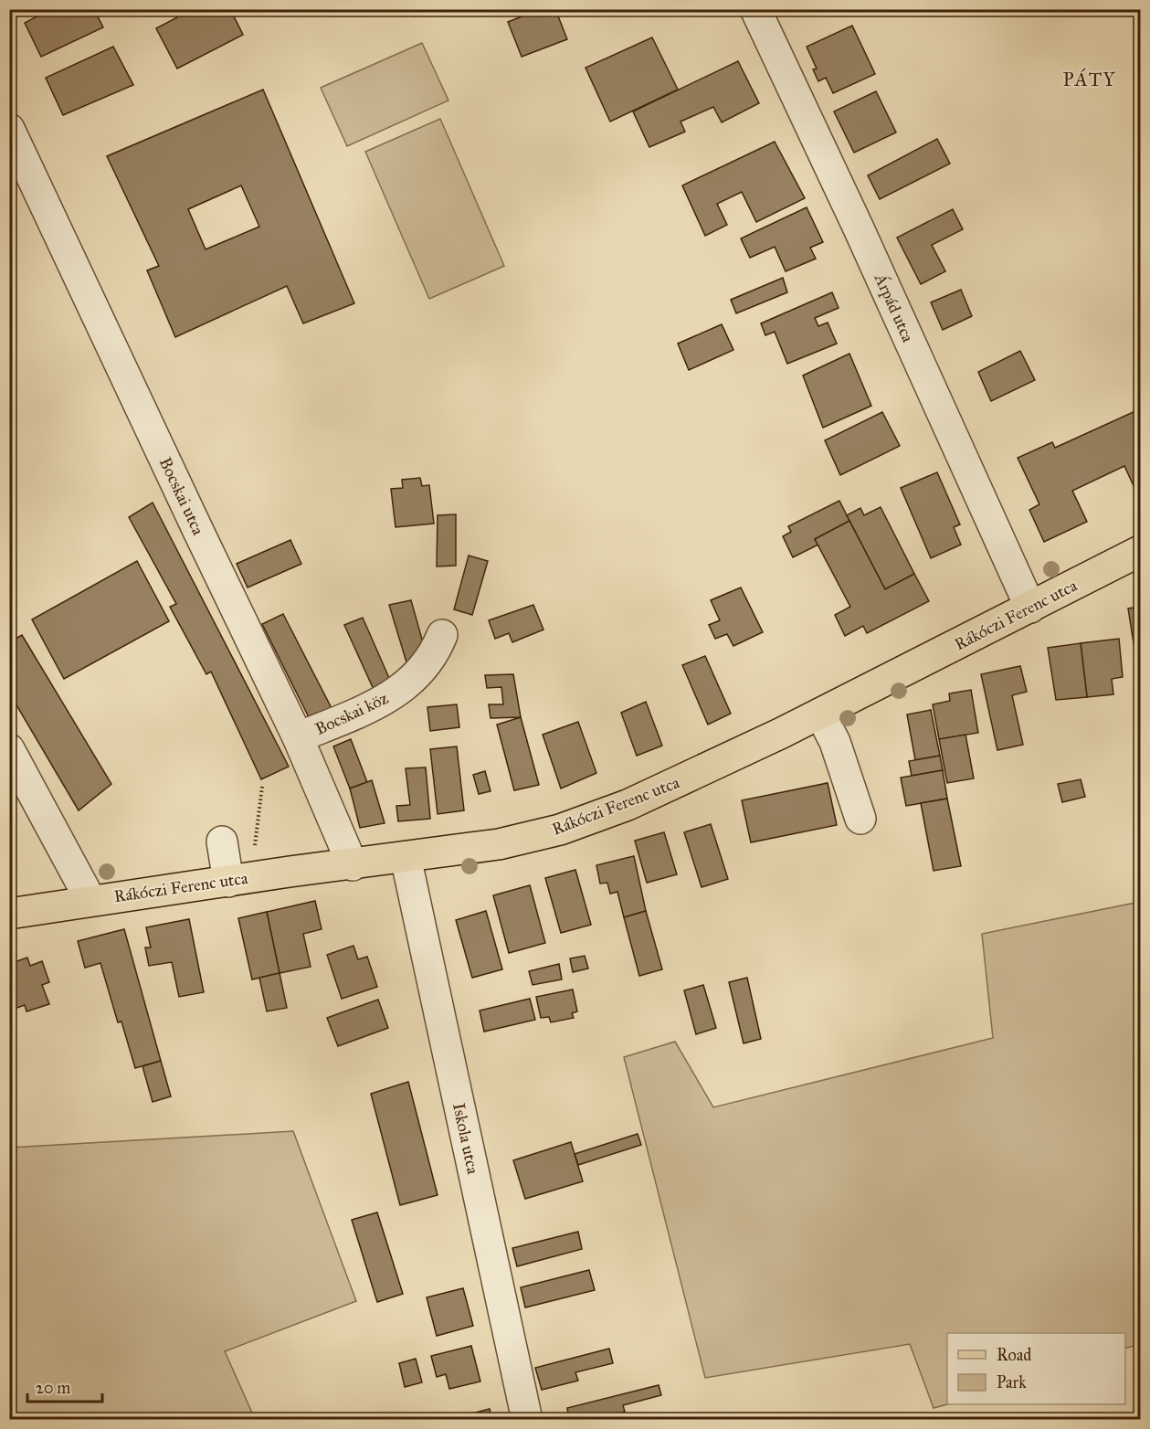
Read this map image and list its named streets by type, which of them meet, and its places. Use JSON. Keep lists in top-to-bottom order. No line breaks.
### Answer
{"streets":{"main road":["Rákóczi Ferenc utca"],"street":["Árpád utca","Bocskai utca","Bocskai köz","Iskola utca"]},"crossings":[["Árpád utca","Rákóczi Ferenc utca"],["Bocskai utca","Rákóczi Ferenc utca"],["Bocskai utca","Bocskai köz"],["Rákóczi Ferenc utca","Iskola utca"]],"districts":["PÁTY"],"legend":["Road","Park"],"scale_bar":"20 m"}
